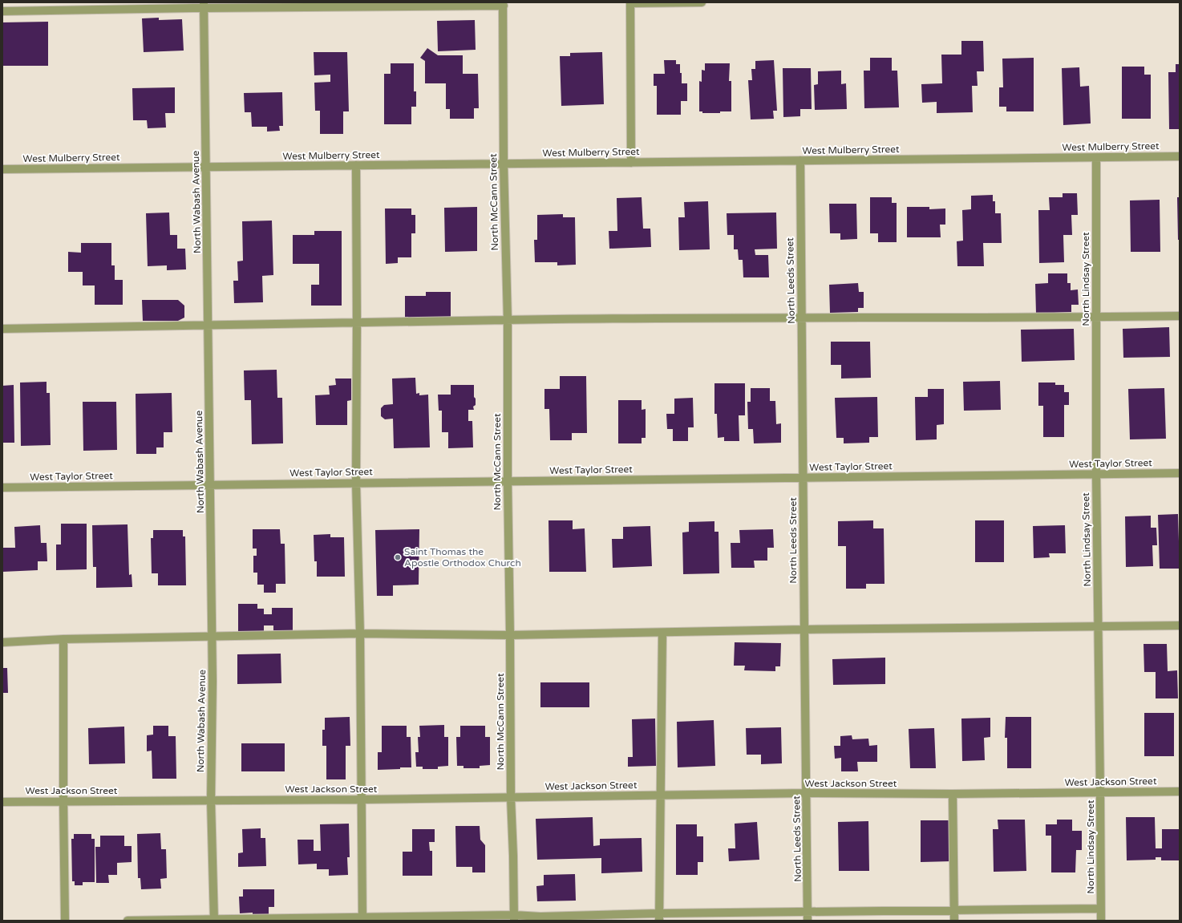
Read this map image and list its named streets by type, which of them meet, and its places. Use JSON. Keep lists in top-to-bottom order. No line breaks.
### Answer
{"streets":{"street":["West Mulberry Street","North Wabash Avenue","North McCann Street","North Lindsay Street","North Leeds Street","West Taylor Street","West Jackson Street"]},"crossings":[["West Mulberry Street","North Wabash Avenue"],["West Mulberry Street","North McCann Street"],["West Mulberry Street","North Lindsay Street"],["West Mulberry Street","North Leeds Street"],["North Wabash Avenue","West Taylor Street"],["North Wabash Avenue","West Jackson Street"],["North McCann Street","West Taylor Street"],["North McCann Street","West Jackson Street"],["North Lindsay Street","West Taylor Street"],["North Lindsay Street","West Jackson Street"],["North Leeds Street","West Taylor Street"],["North Leeds Street","West Jackson Street"]],"places":["Saint Thomas the Apostle Orthodox Church"]}
